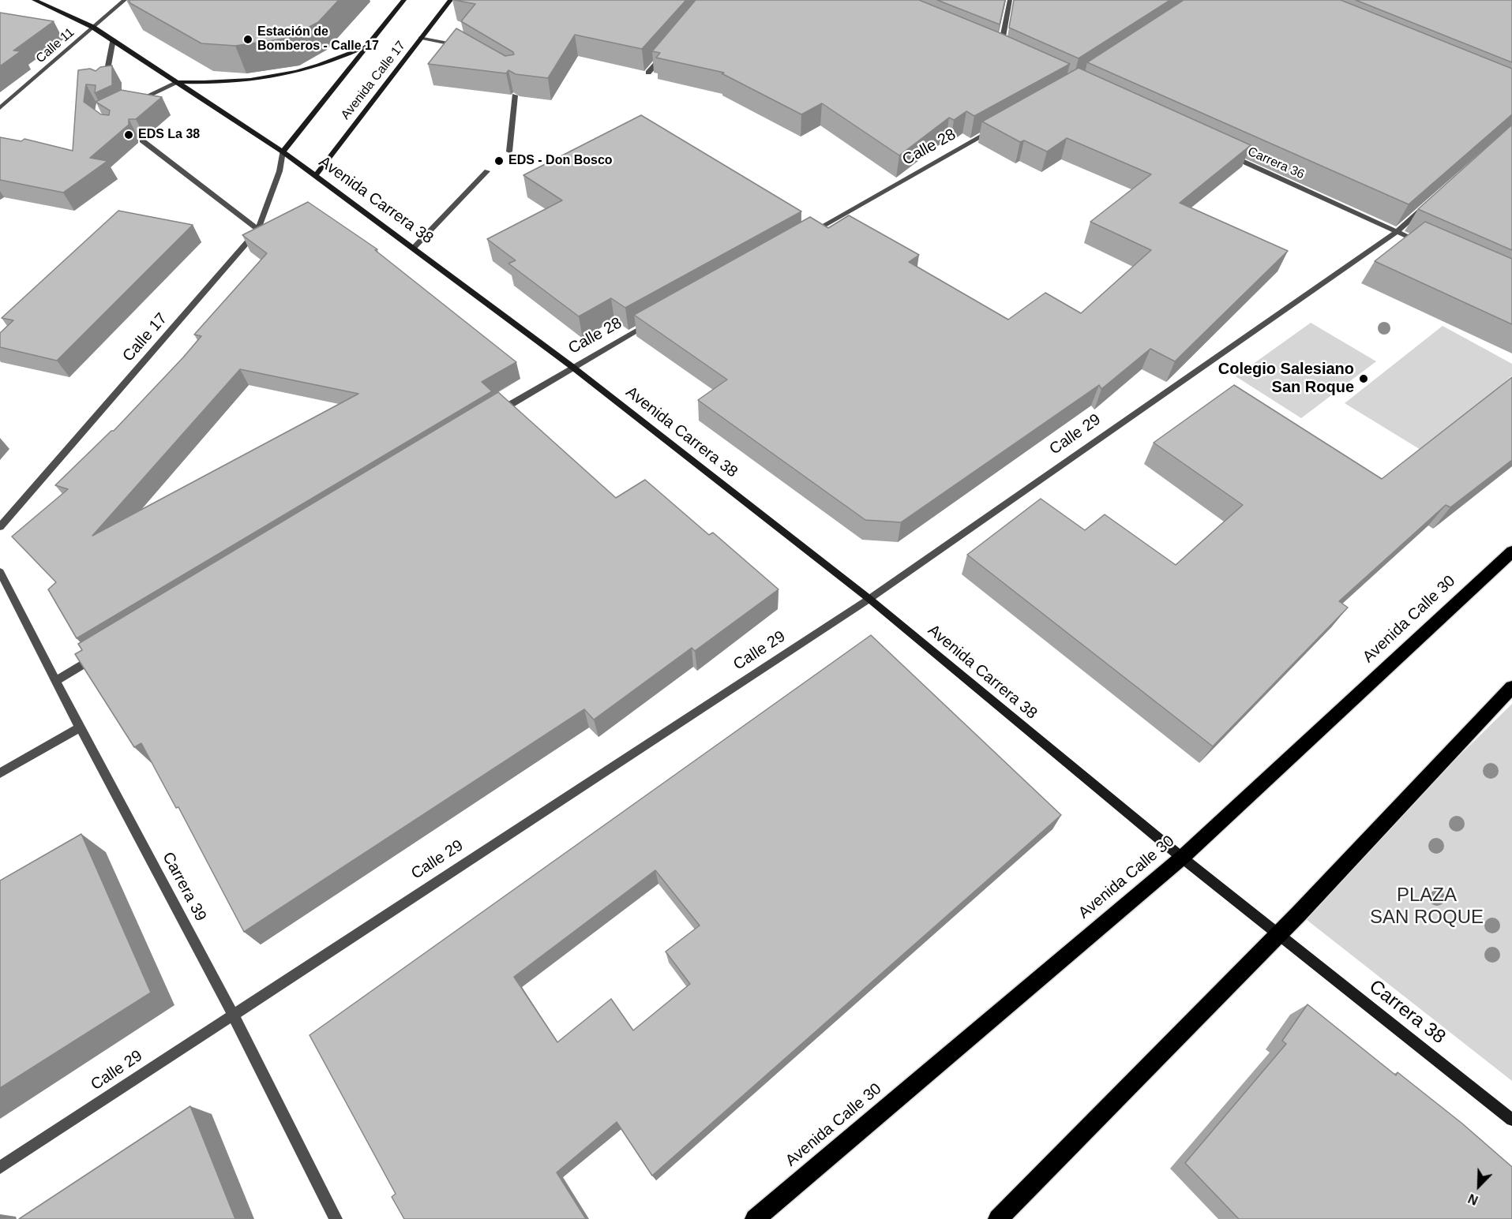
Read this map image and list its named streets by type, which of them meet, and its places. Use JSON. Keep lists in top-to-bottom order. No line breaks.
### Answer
{"streets":{"highway":["Avenida Calle 30"],"main road":["Avenida Calle 17","Avenida Carrera 38","Carrera 38"],"street":["Calle 11","Calle 28","Carrera 36","Calle 17","Calle 29","Carrera 39"]},"crossings":[["Calle 11","Avenida Carrera 38"],["Avenida Calle 17","Avenida Carrera 38"],["Avenida Calle 17","Calle 17"],["Calle 28","Avenida Carrera 38"],["Carrera 36","Calle 29"],["Avenida Carrera 38","Calle 17"],["Avenida Carrera 38","Calle 29"],["Avenida Carrera 38","Avenida Calle 30"],["Avenida Carrera 38","Carrera 38"],["Calle 29","Carrera 39"]],"parks":["PLAZA SAN ROQUE"],"places":["Estación de Bomberos - Calle 17","EDS La 38","EDS - Don Bosco","Colegio Salesiano San Roque"],"north":"bottom left"}
